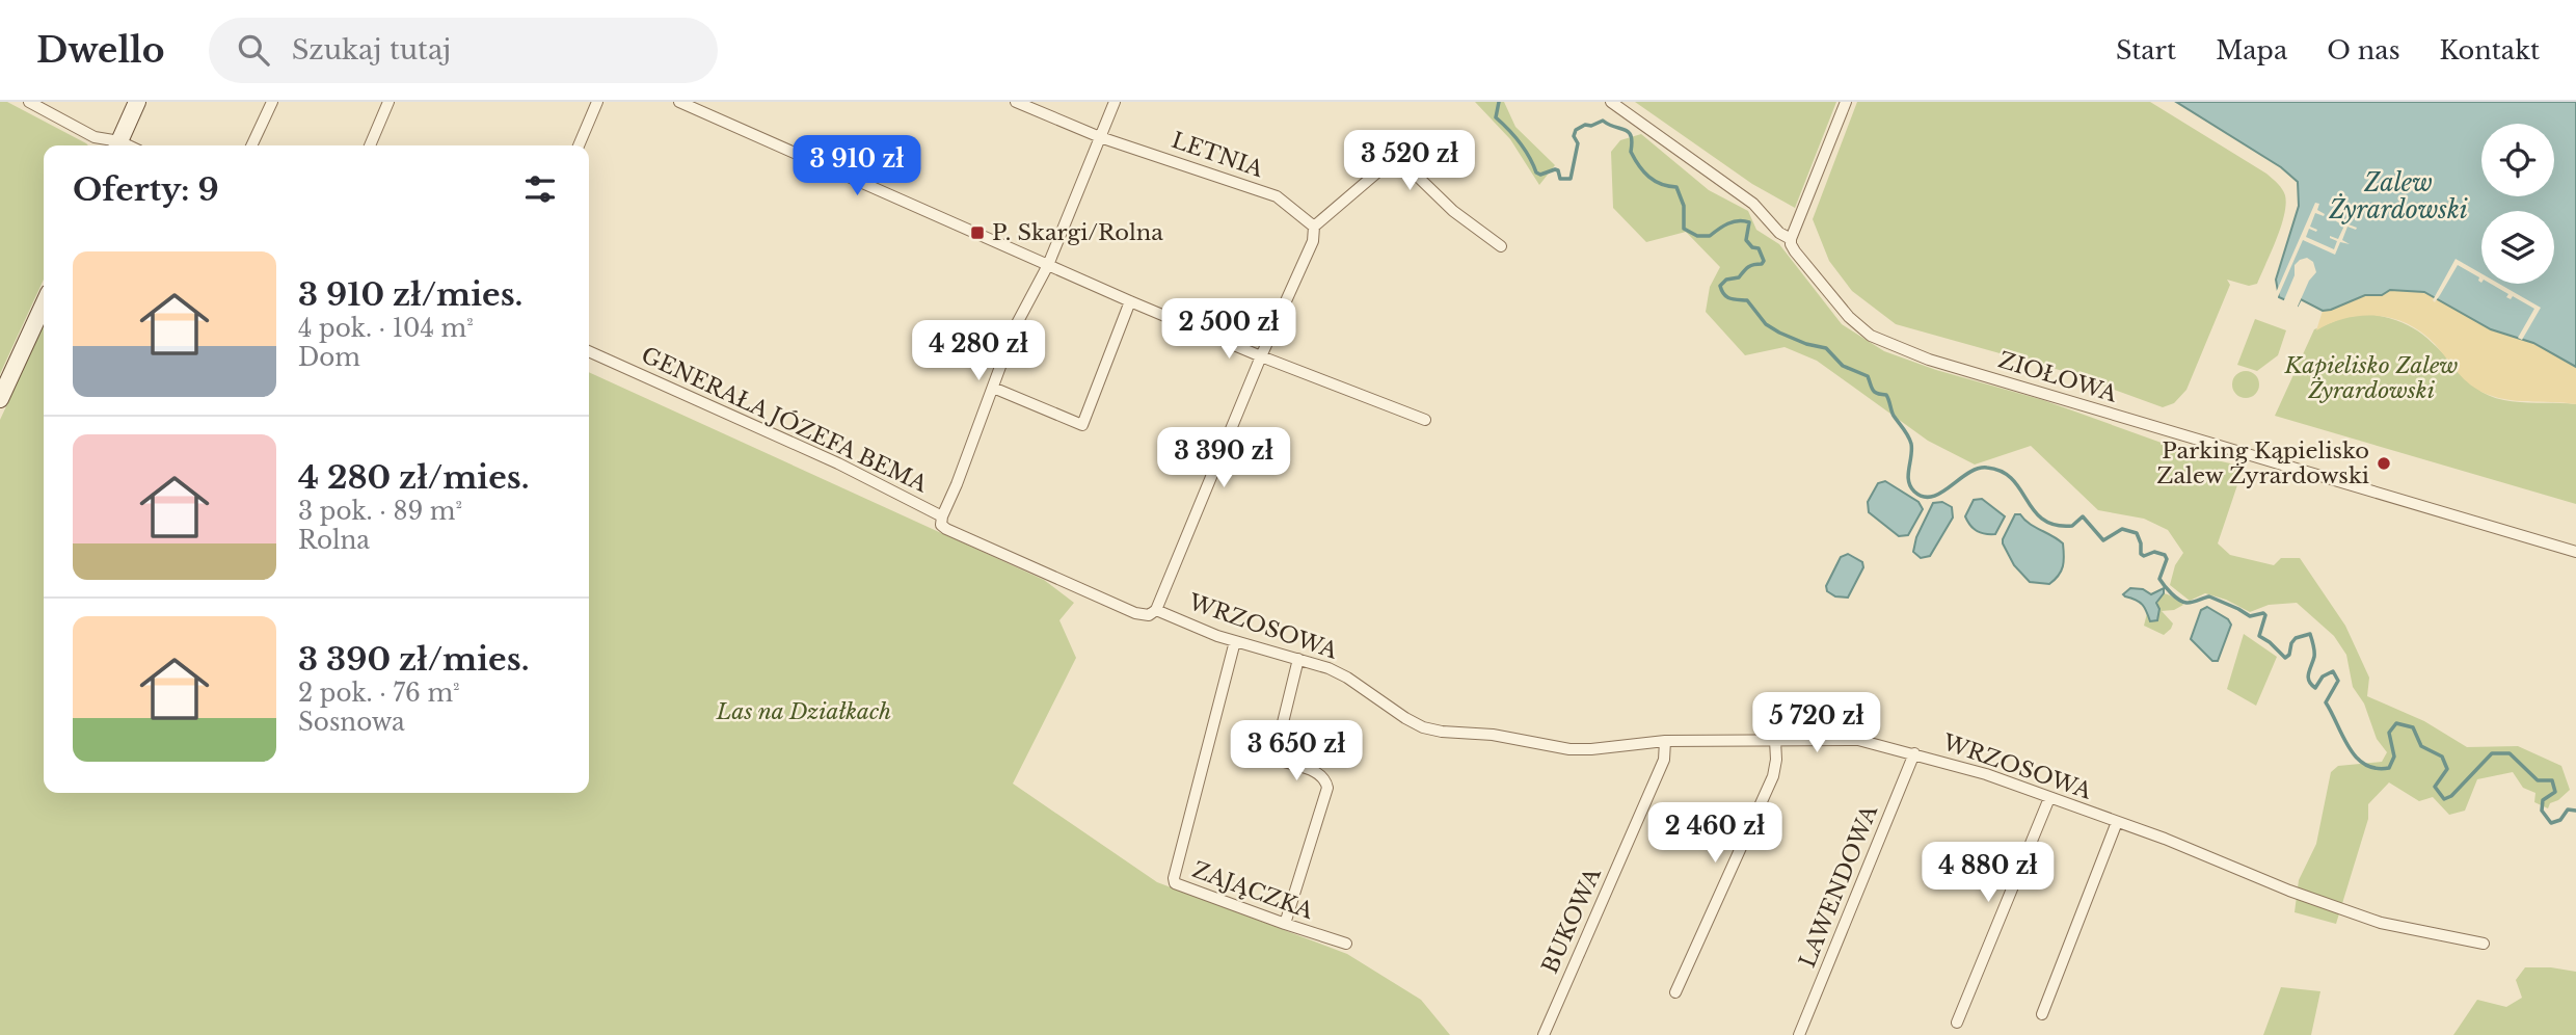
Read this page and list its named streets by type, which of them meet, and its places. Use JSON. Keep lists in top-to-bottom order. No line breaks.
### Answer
{"streets":{"street":["LETNIA","ZIOŁOWA","GENERAŁA JÓZEFA BEMA","WRZOSOWA","LAWENDOWA","ZAJĄCZKA","BUKOWA"]},"crossings":[["GENERAŁA JÓZEFA BEMA","WRZOSOWA"],["WRZOSOWA","LAWENDOWA"],["WRZOSOWA","ZAJĄCZKA"],["WRZOSOWA","BUKOWA"]],"water":["Zalew Żyrardowski"],"parks":["Kapielisko Zalew Żyrardowski","Las na Działkach"],"places":{"transit":["P. Skargi/Rolna"],"other":["Parking Kąpielisko Zalew Żyrardowski"]},"page":{"header":"Dwello","search":"Szukaj tutaj","nav":["Start","Mapa","O nas","Kontakt"],"price":["3 520 zł","3 910 zł","2 500 zł","4 280 zł","3 390 zł","5 720 zł","3 650 zł","2 460 zł","4 880 zł"],"heading":"Oferty: 9","list":[{"name":"3 910 zł/mies.","note":"4 pok. · 104 m² · Dom"},{"name":"4 280 zł/mies.","note":"3 pok. · 89 m² · Rolna"},{"name":"3 390 zł/mies.","note":"2 pok. · 76 m² · Sosnowa"}]}}
